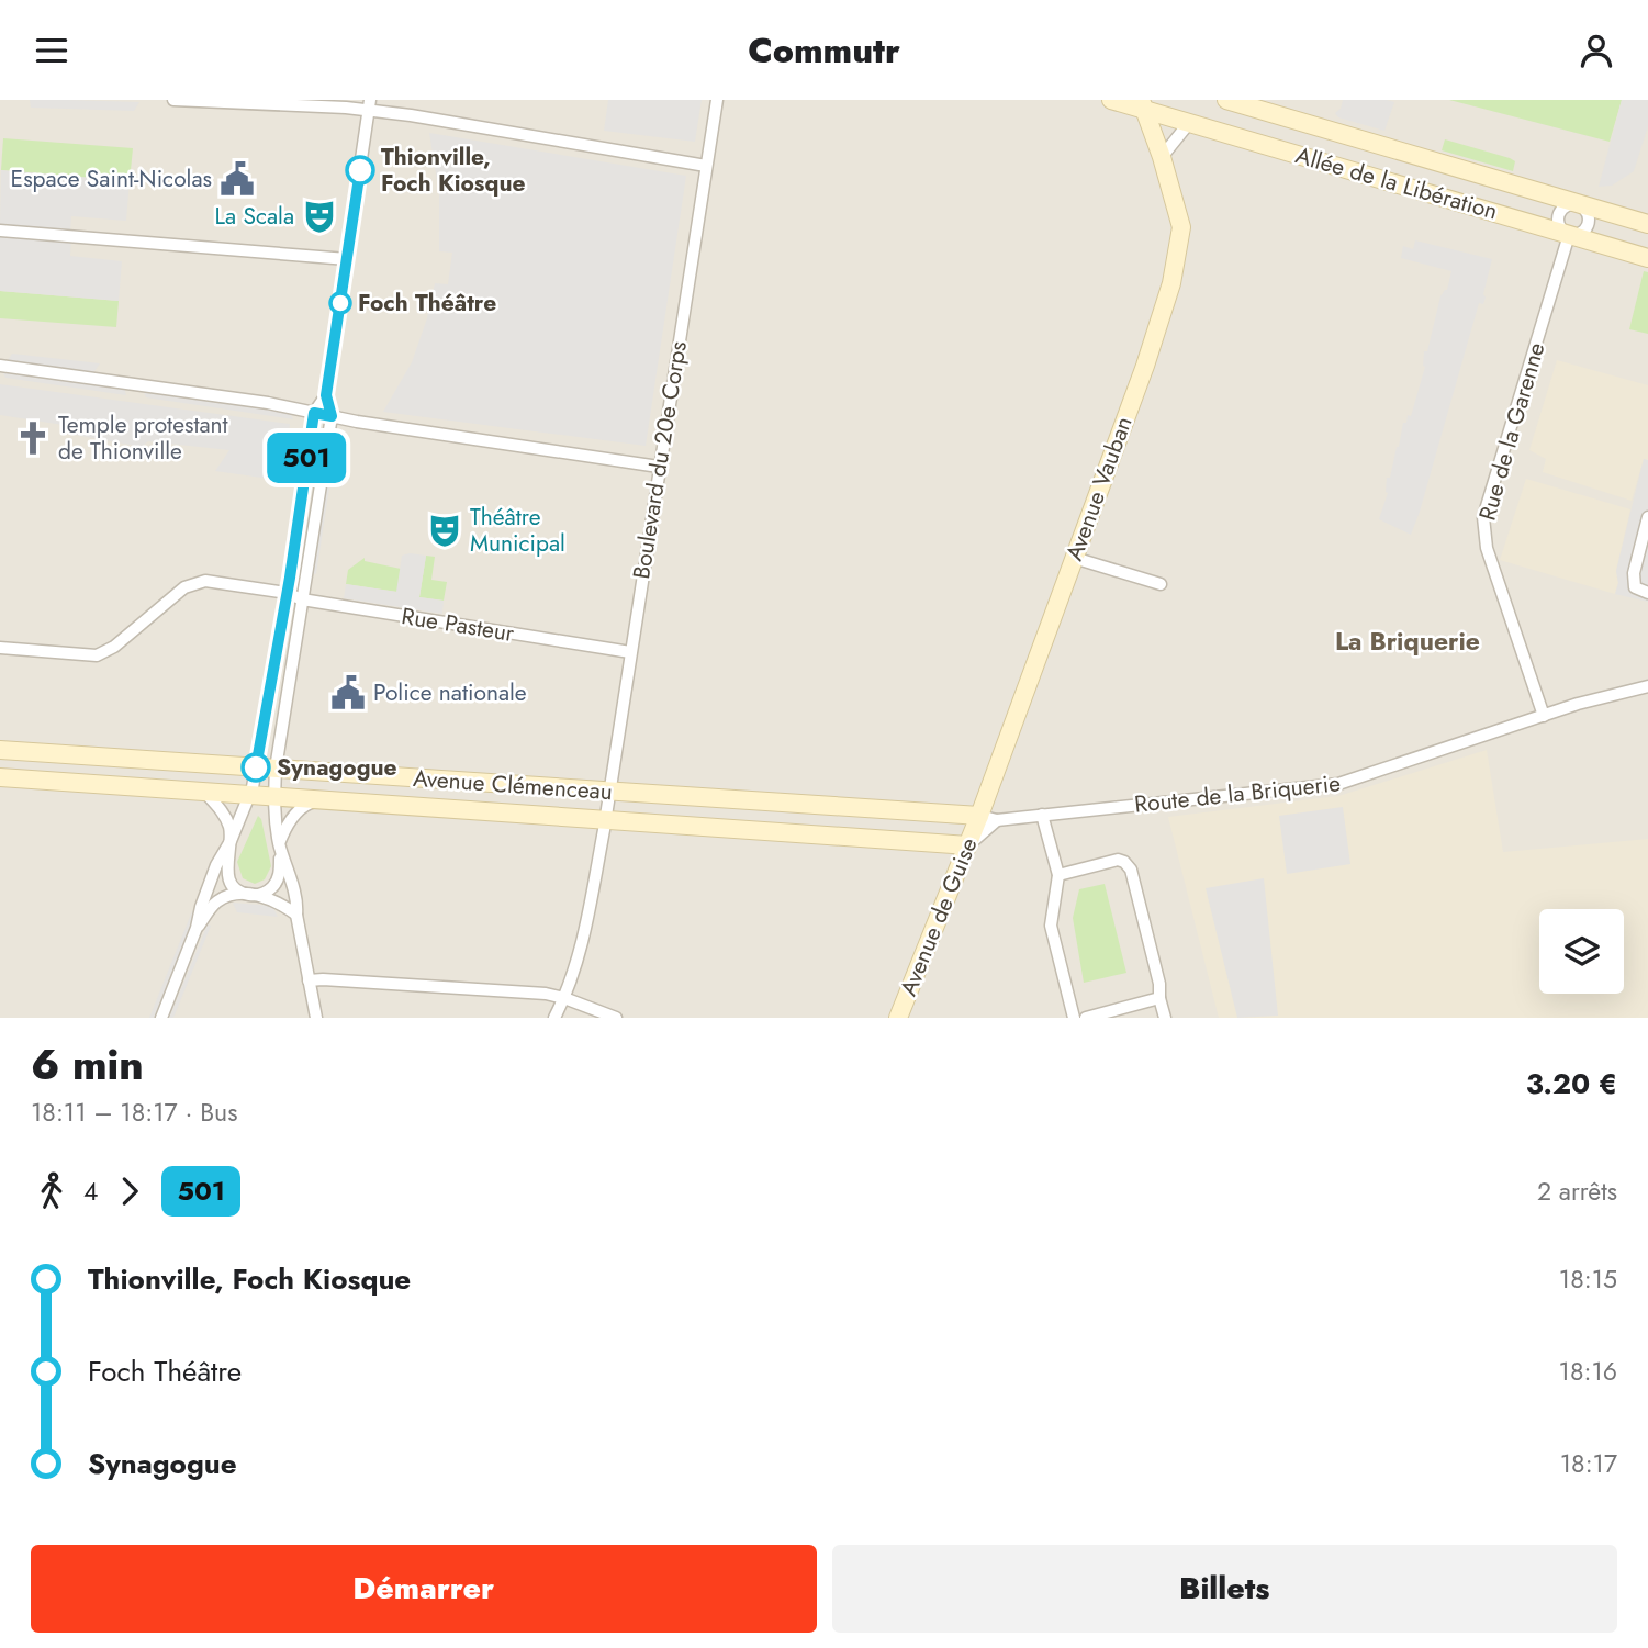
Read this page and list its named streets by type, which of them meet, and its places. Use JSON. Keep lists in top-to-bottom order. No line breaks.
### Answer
{"streets":{"street":["Allée de la Libération","Rue de la Garenne","Boulevard du 20e Corps","Avenue Vauban","Rue Pasteur","Avenue Clémenceau","Route de la Briquerie","Avenue de Guise"]},"crossings":[["Allée de la Libération","Rue de la Garenne"],["Allée de la Libération","Avenue Vauban"],["Rue de la Garenne","Route de la Briquerie"],["Boulevard du 20e Corps","Rue Pasteur"],["Boulevard du 20e Corps","Avenue Clémenceau"],["Avenue Vauban","Avenue Clémenceau"],["Avenue Vauban","Route de la Briquerie"],["Avenue Vauban","Avenue de Guise"],["Avenue Clémenceau","Route de la Briquerie"],["Avenue Clémenceau","Avenue de Guise"],["Route de la Briquerie","Avenue de Guise"]],"districts":["La Briquerie"],"places":{"other":["Thionville, Foch Kiosque","Foch Théâtre","Synagogue"],"public building":["Espace Saint-Nicolas","Police nationale"],"theatre":["La Scala","Théâtre Municipal"],"church":["Temple protestant de Thionville"]},"lines":["bus line 501"],"page":{"header":"Commutr","on_map":"501","heading":["6 min","18:11 – 18:17 · Bus","3.20 €"],"legs":["4","501","2 arrêts"],"list":[{"name":"Thionville, Foch Kiosque","value":"18:15"},{"name":"Foch Théâtre","value":"18:16"},{"name":"Synagogue","value":"18:17"}],"buttons":["Démarrer","Billets"]}}
